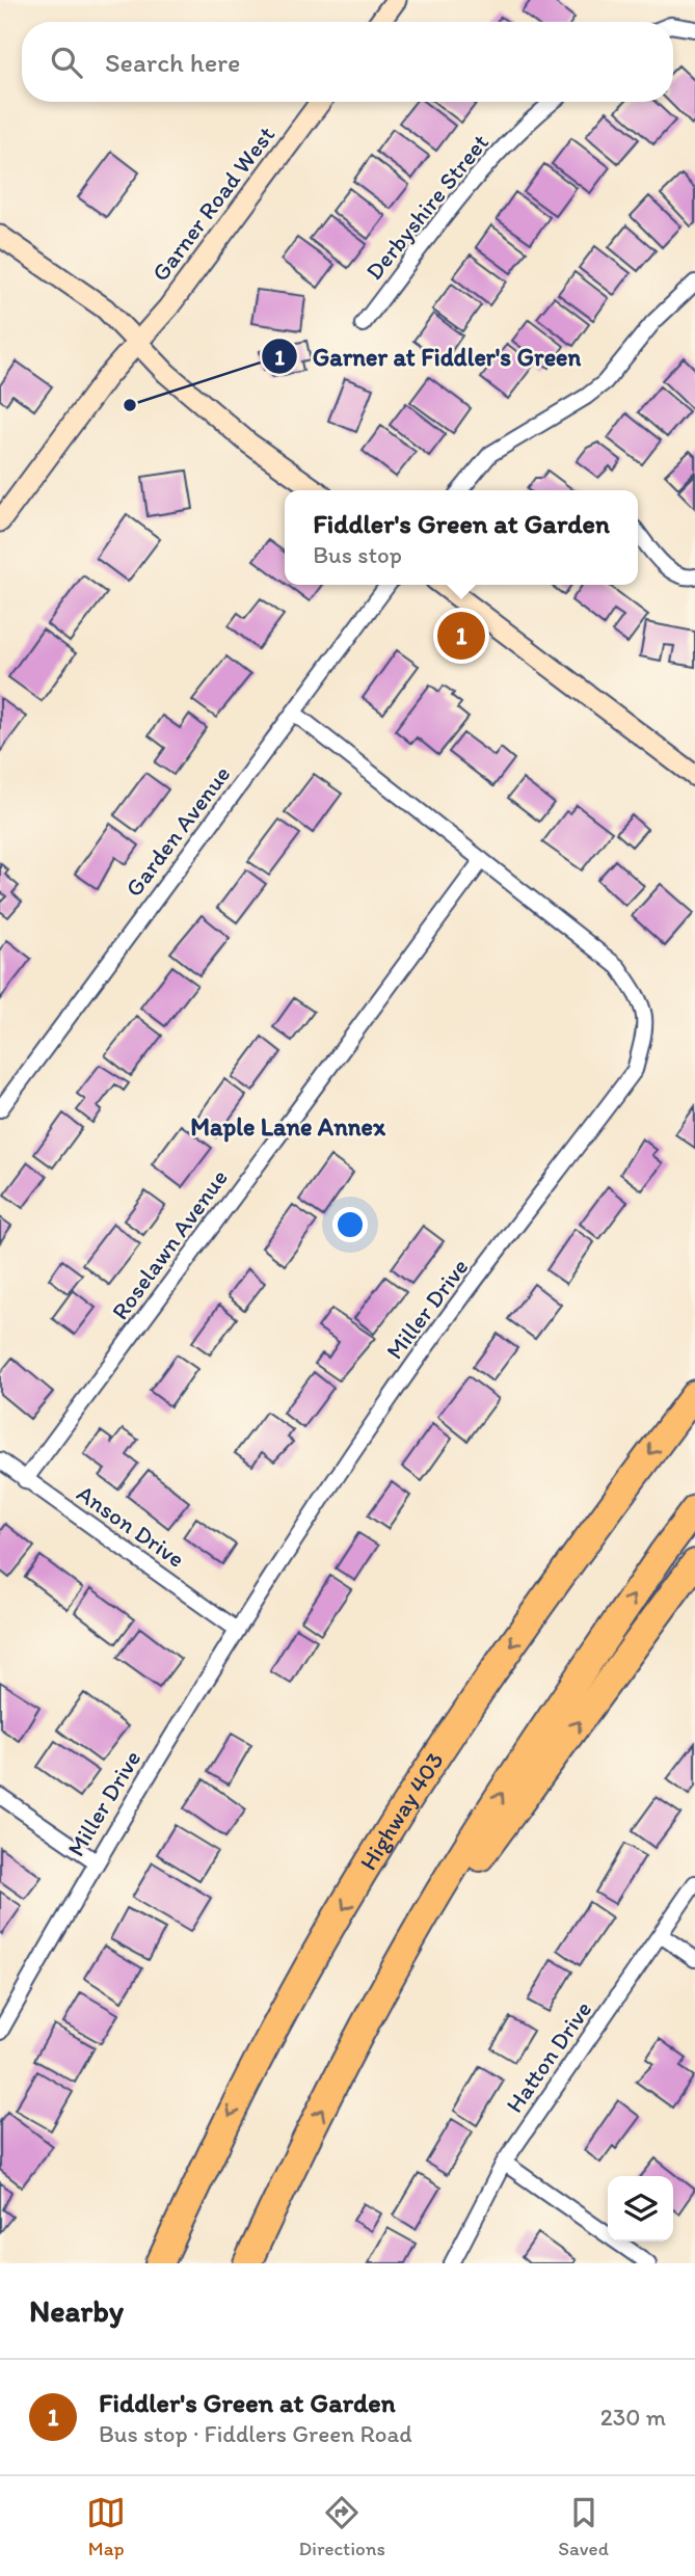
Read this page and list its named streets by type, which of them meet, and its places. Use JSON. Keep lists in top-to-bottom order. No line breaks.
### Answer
{"streets":{"highway":["Highway 403"],"main road":["Garner Road West"],"street":["Derbyshire Street","Garden Avenue","Roselawn Avenue","Miller Drive","Anson Drive","Hatton Drive"]},"crossings":[["Garden Avenue","Miller Drive"],["Roselawn Avenue","Miller Drive"],["Roselawn Avenue","Anson Drive"],["Miller Drive","Anson Drive"]],"districts":["Maple Lane Annex"],"places":["Garner at Fiddler's Green"],"page":{"search":"Search here","popup":["Fiddler's Green at Garden","Bus stop"],"pins":"1","heading":"Nearby","list":[{"mark":"1","name":"Fiddler's Green at Garden","note":"Bus stop · Fiddlers Green Road","value":"230 m"}],"nav":["Map","Directions","Saved"]}}
